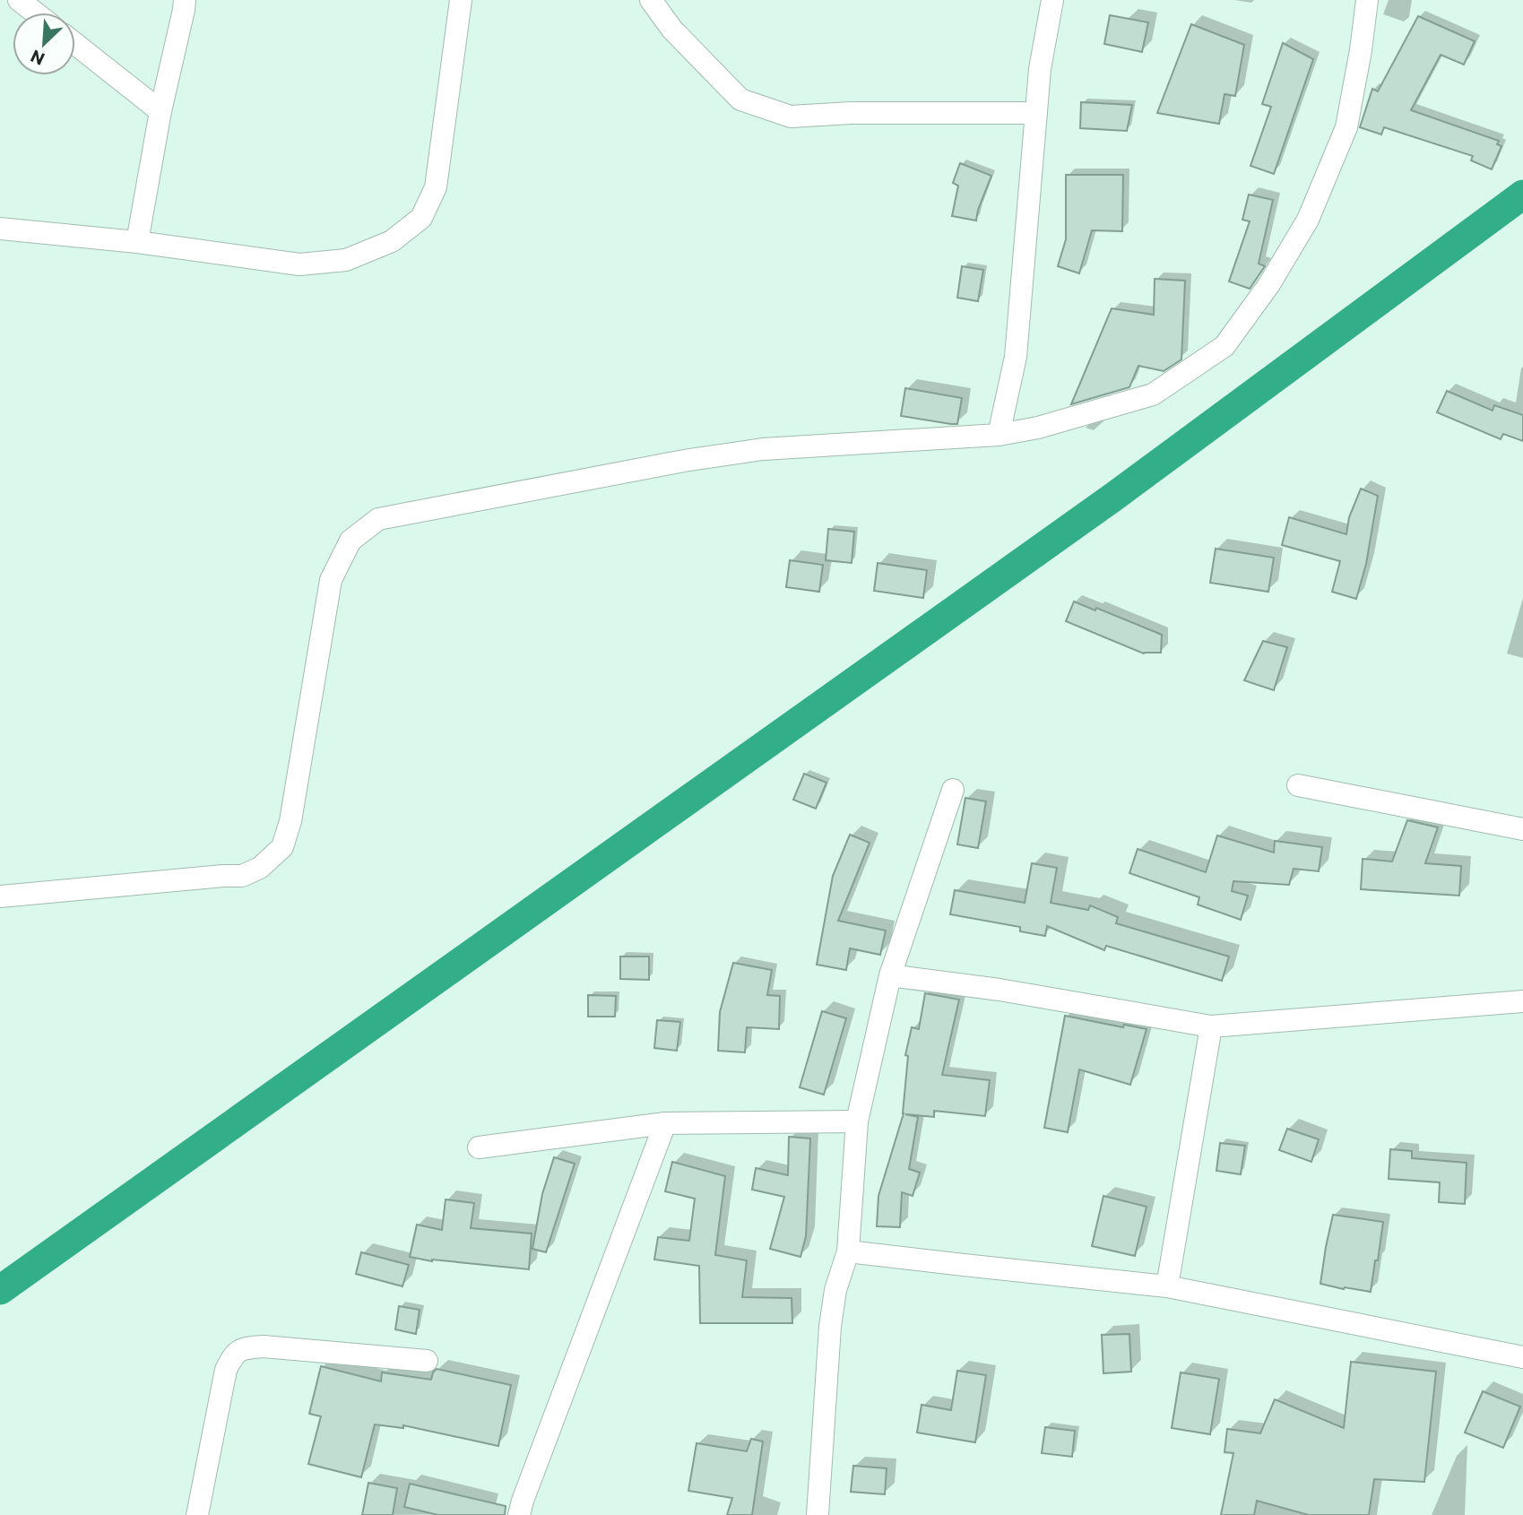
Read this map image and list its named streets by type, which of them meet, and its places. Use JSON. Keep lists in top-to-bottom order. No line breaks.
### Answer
{"north":"bottom left"}
